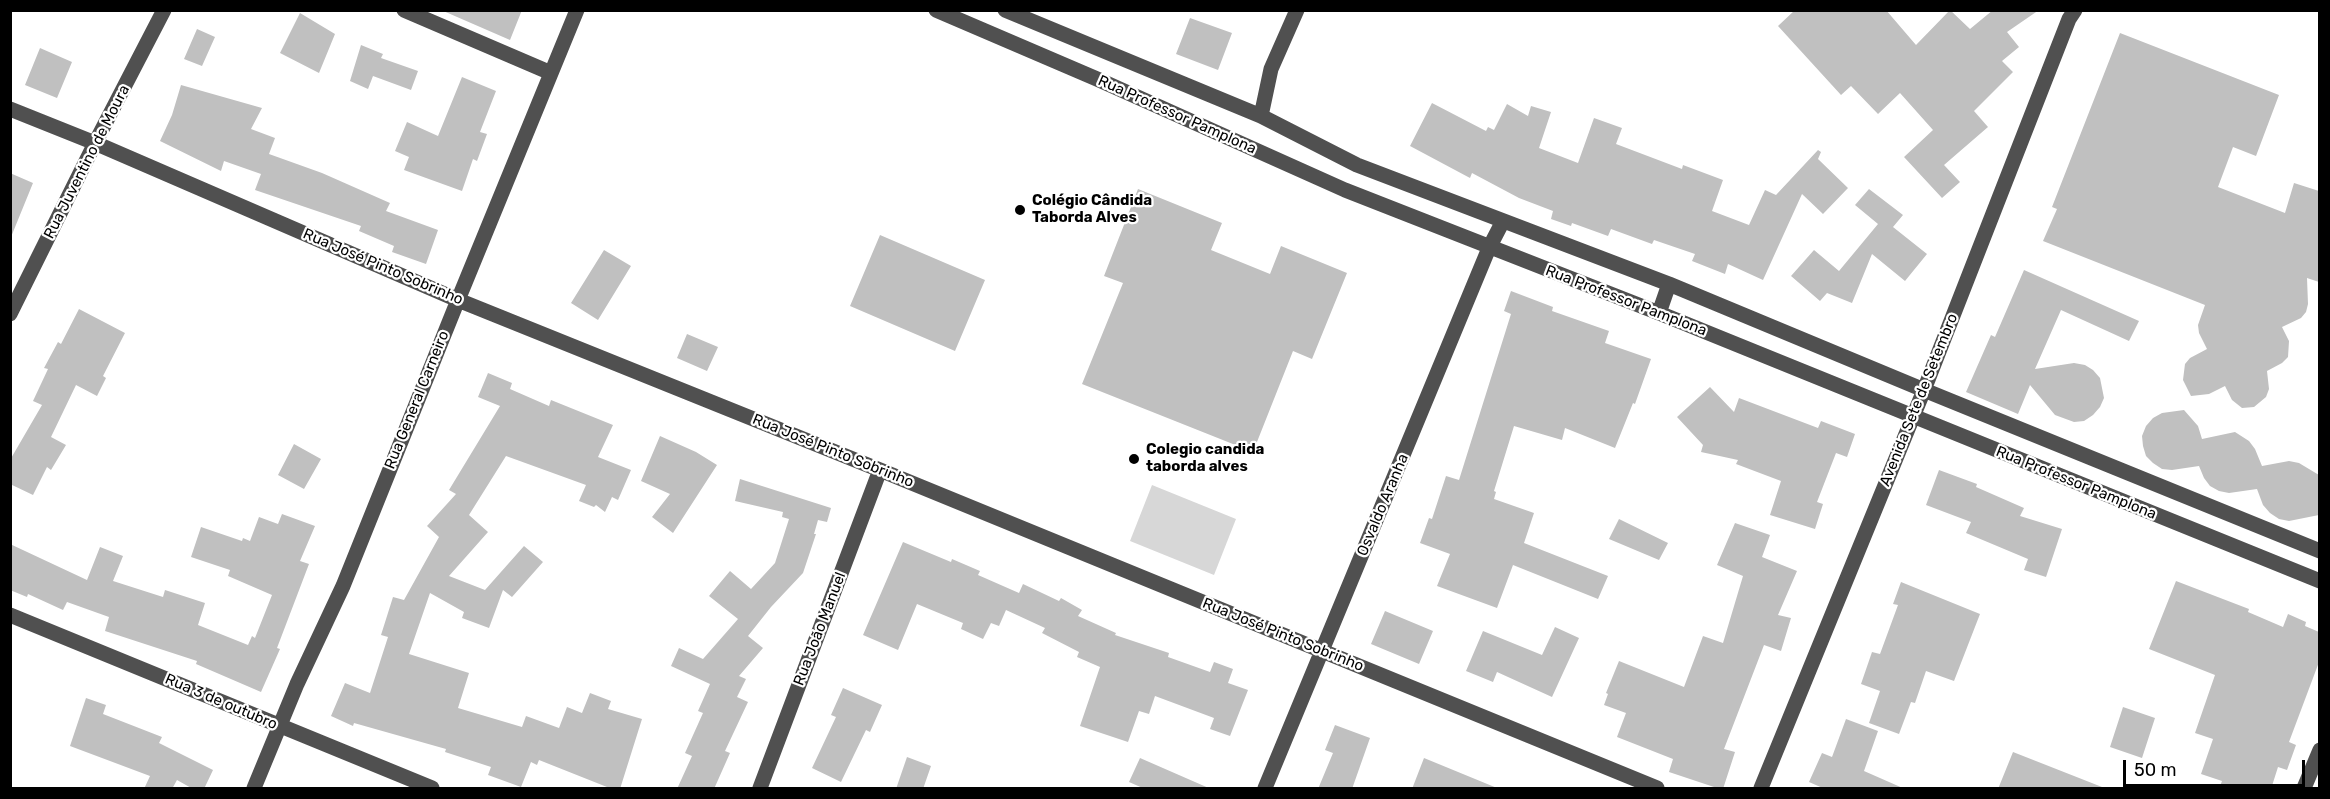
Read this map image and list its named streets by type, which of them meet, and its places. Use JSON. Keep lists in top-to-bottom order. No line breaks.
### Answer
{"streets":{"street":["Rua Professor Pamplona","Rua Juventino de Moura","Rua José Pinto Sobrinho","Rua General Carneiro","Avenida Sete de Setembro","Osvaldo Aranha","Rua João Manuel","Rua 3 de outubro"]},"crossings":[["Rua Professor Pamplona","Avenida Sete de Setembro"],["Rua Professor Pamplona","Osvaldo Aranha"],["Rua Juventino de Moura","Rua José Pinto Sobrinho"],["Rua José Pinto Sobrinho","Rua General Carneiro"],["Rua José Pinto Sobrinho","Osvaldo Aranha"],["Rua José Pinto Sobrinho","Rua João Manuel"],["Rua General Carneiro","Rua 3 de outubro"]],"places":["Colégio Cândida Taborda Alves","Colegio candida taborda alves"],"scale_bar":"50 m"}
